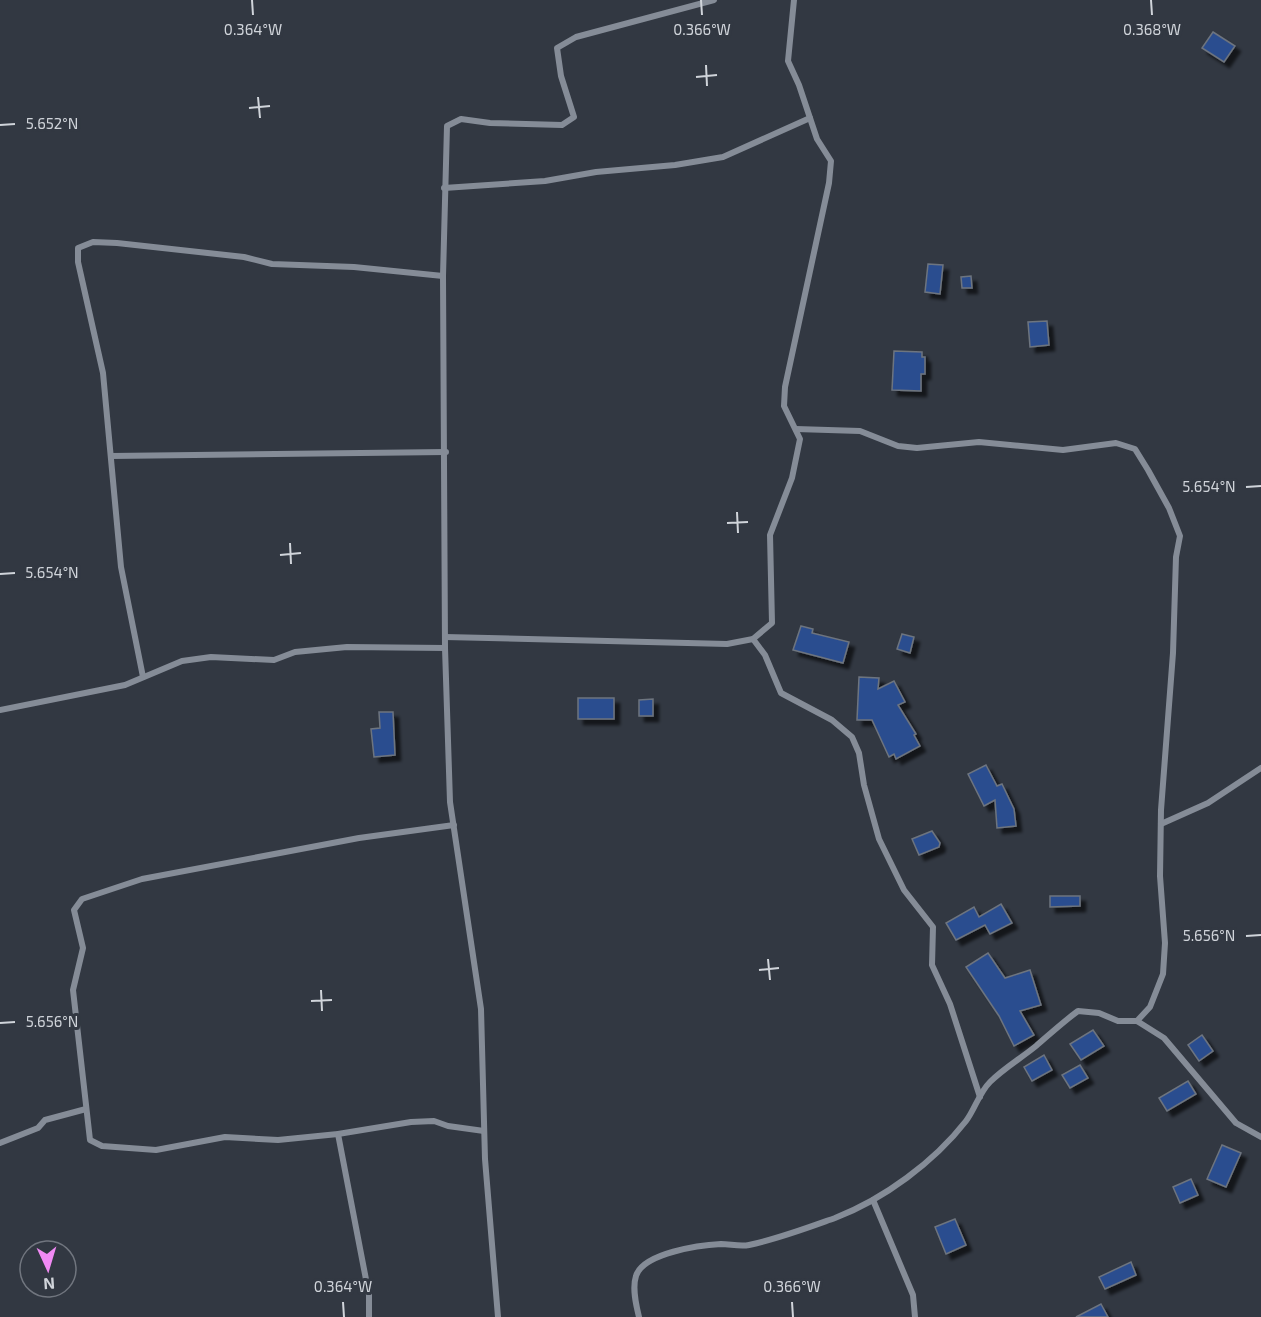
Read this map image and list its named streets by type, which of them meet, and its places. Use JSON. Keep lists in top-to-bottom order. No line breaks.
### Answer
{"north":"bottom","coordinates":["0.364°W","0.366°W","0.368°W","5.652°N","5.654°N","5.656°N"]}
